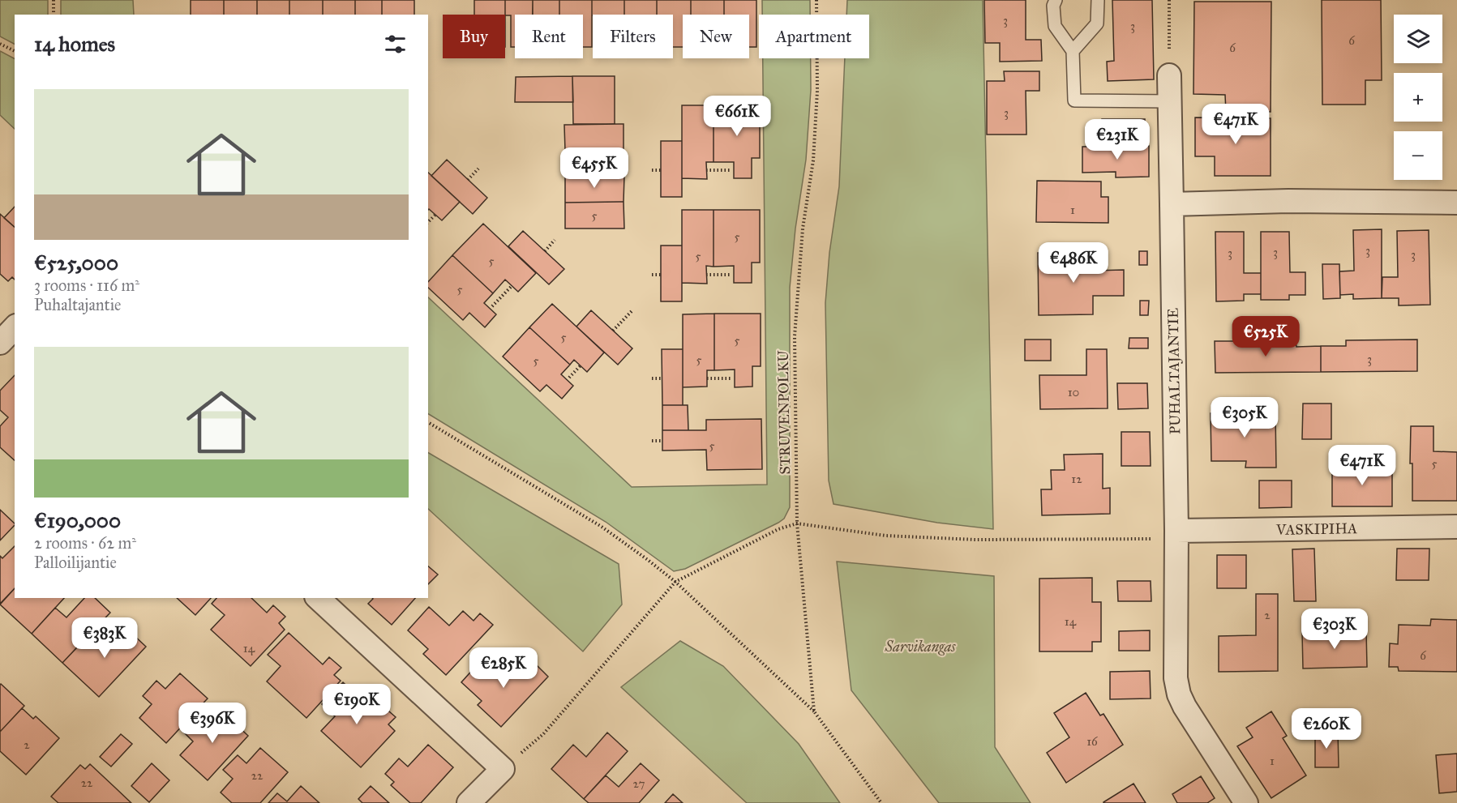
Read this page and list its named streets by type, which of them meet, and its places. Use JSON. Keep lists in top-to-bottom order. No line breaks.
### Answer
{"streets":{"street":["PUHALTAJANTIE","VASKIPIHA"],"path":["STRUVENPOLKU"]},"crossings":[["PUHALTAJANTIE","VASKIPIHA"]],"parks":["Sarvikangas"],"house_numbers":["3","3","6","6","3","1","5","5","3","3","3","3","5","5","5","5","5","3","5","5","10","5","5","12","2","14","14","6","16","2","1","22","22","27"],"page":{"map_buttons":["+","−"],"chip":["Buy","Rent","Filters","New","Apartment"],"heading":"14 homes","list":[{"name":"€525,000","note":"3 rooms · 116 m² · Puhaltajantie"},{"name":"€190,000","note":"2 rooms · 62 m² · Palloilijantie"}],"price":["€661K","€471K","€231K","€455K","€486K","€525K","€305K","€471K","€303K","€383K","€285K","€190K","€396K","€260K"]}}
